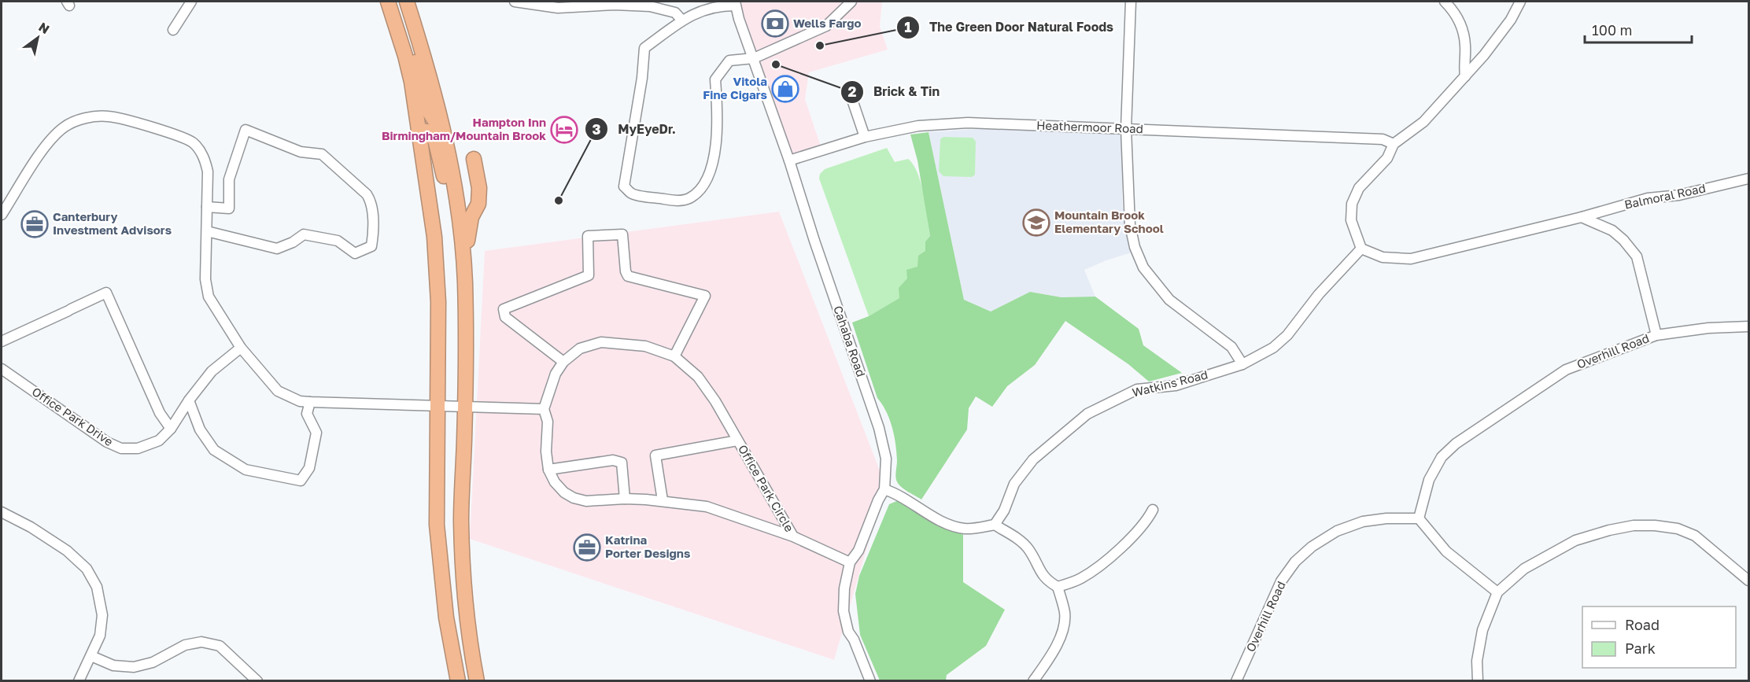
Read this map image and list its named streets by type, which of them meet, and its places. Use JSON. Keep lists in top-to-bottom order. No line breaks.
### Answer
{"streets":{"street":["Heathermoor Road","Balmoral Road","Cahaba Road","Overhill Road","Watkins Road","Office Park Drive","Office Park Circle"]},"crossings":[["Heathermoor Road","Cahaba Road"],["Balmoral Road","Overhill Road"],["Cahaba Road","Office Park Circle"]],"places":{"bank":["Wells Fargo"],"other":["The Green Door Natural Foods","Brick & Tin","MyEyeDr."],"shop":["Vitola Fine Cigars"],"hotel":["Hampton Inn Birmingham/Mountain Brook"],"school or university":["Mountain Brook Elementary School"],"office":["Canterbury Investment Advisors","Katrina Porter Designs"]},"legend":["Road","Park"],"scale_bar":"100 m","north":"top right"}
